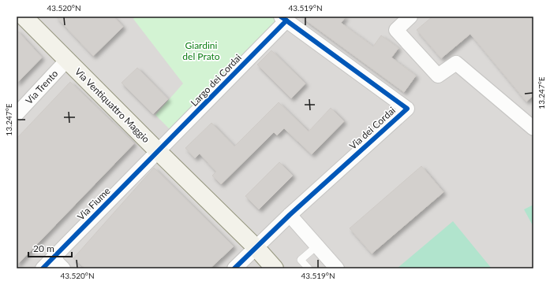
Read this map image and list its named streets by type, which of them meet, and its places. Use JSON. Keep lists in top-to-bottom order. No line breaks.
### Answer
{"streets":{"main road":["Via Ventiquattro Maggio"],"street":["Largo dei Cordai","Via Trento","Via dei Cordai","Via Fiume"]},"crossings":[["Largo dei Cordai","Via Ventiquattro Maggio"],["Largo dei Cordai","Via dei Cordai"],["Largo dei Cordai","Via Fiume"],["Via Trento","Via Ventiquattro Maggio"],["Via Ventiquattro Maggio","Via Fiume"]],"parks":["Giardini del Prato"],"scale_bar":"20 m","coordinates":["43.520°N","43.519°N","13.247°E"]}
